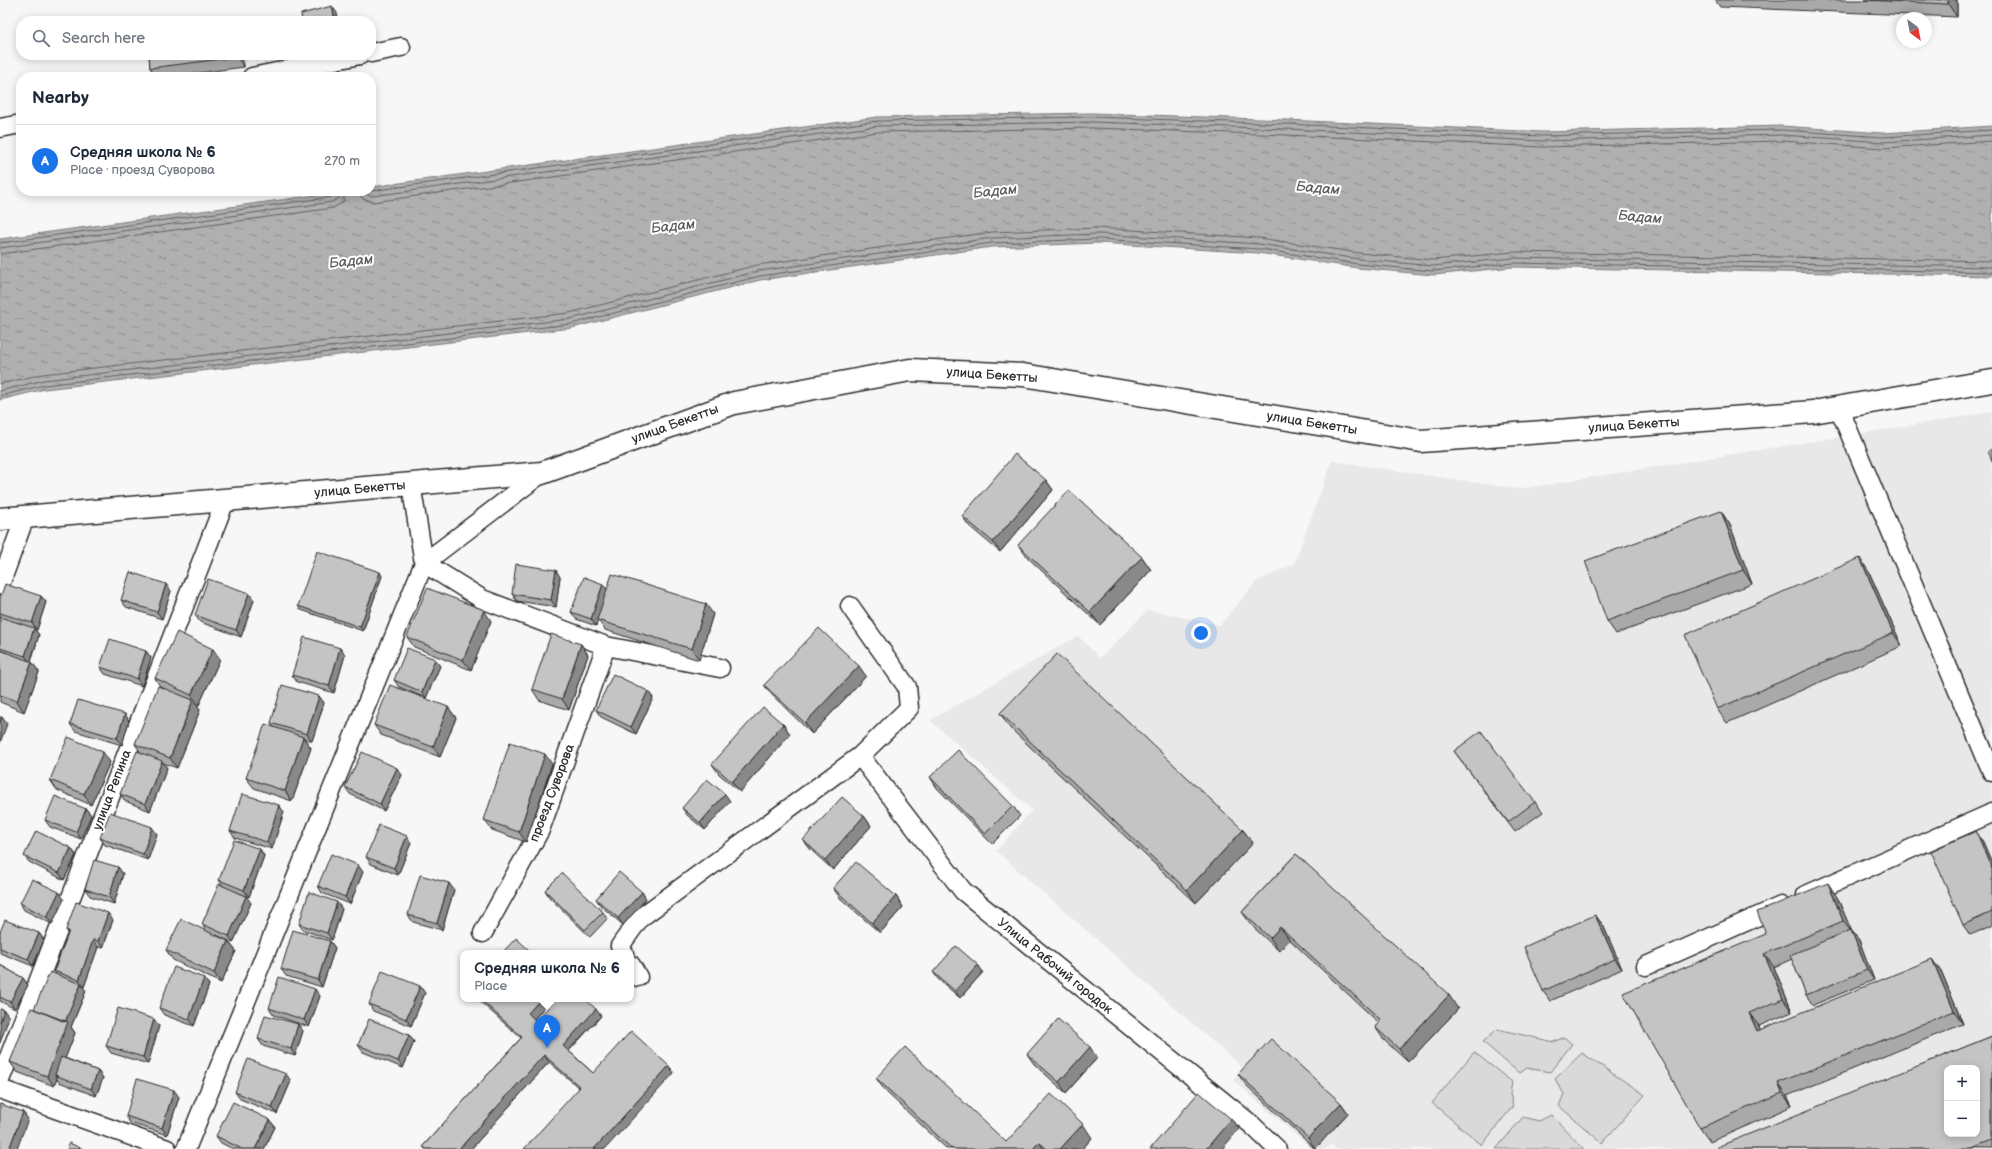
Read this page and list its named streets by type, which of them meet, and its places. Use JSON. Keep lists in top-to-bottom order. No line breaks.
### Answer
{"streets":{"street":["улица Бекетты","улица Репина","проезд Суворова","Улица Рабочий городок"]},"crossings":[["улица Бекетты","улица Репина"]],"water":["Бадам"],"north":"bottom right","page":{"search":"Search here","heading":"Nearby","list":[{"mark":"A","name":"Средняя школа № 6","note":"Place · проезд Суворова","value":"270 m"}],"popup":["Средняя школа № 6","Place"],"pins":"A","map_buttons":["+","−"]}}
